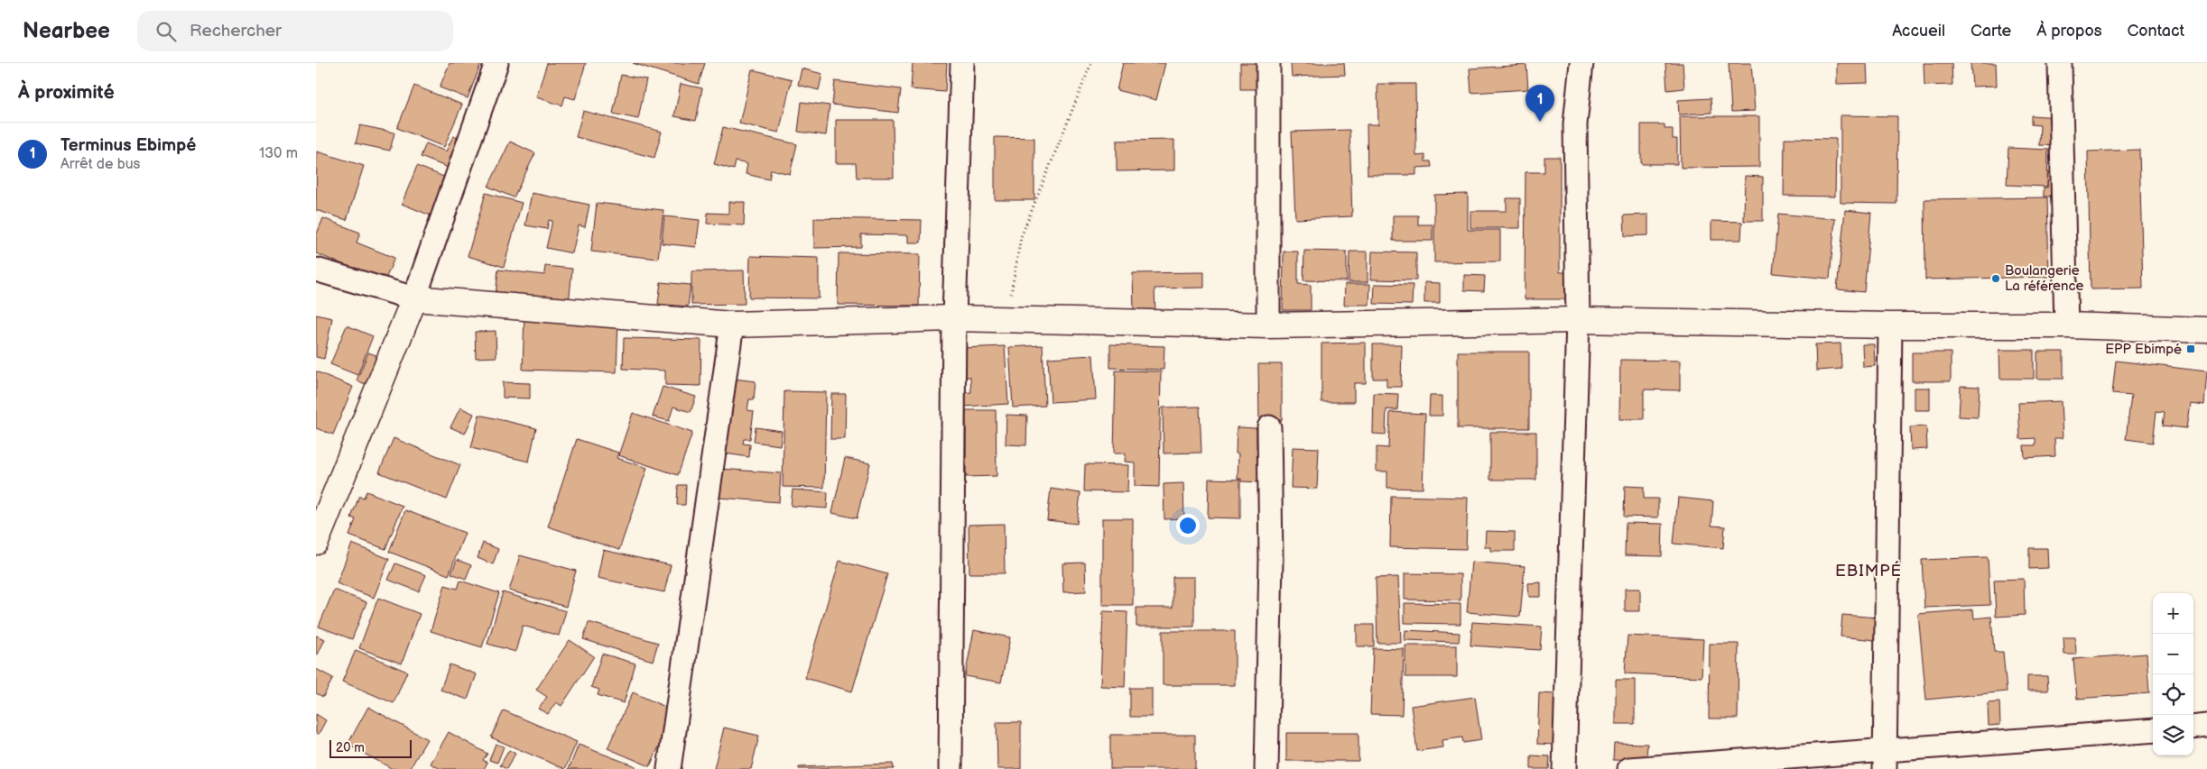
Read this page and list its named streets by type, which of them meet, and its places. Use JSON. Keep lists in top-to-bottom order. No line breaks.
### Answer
{"districts":["EBIMPÉ"],"places":{"other":["Boulangerie La référence"],"transit":["EPP Ebimpé"]},"scale_bar":"20 m","page":{"header":"Nearbee","search":"Rechercher","nav":["Accueil","Carte","À propos","Contact"],"heading":"À proximité","pins":"1","list":[{"mark":"1","name":"Terminus Ebimpé","note":"Arrêt de bus","value":"130 m"}],"map_buttons":["+","−"],"scale":"20 m"}}
